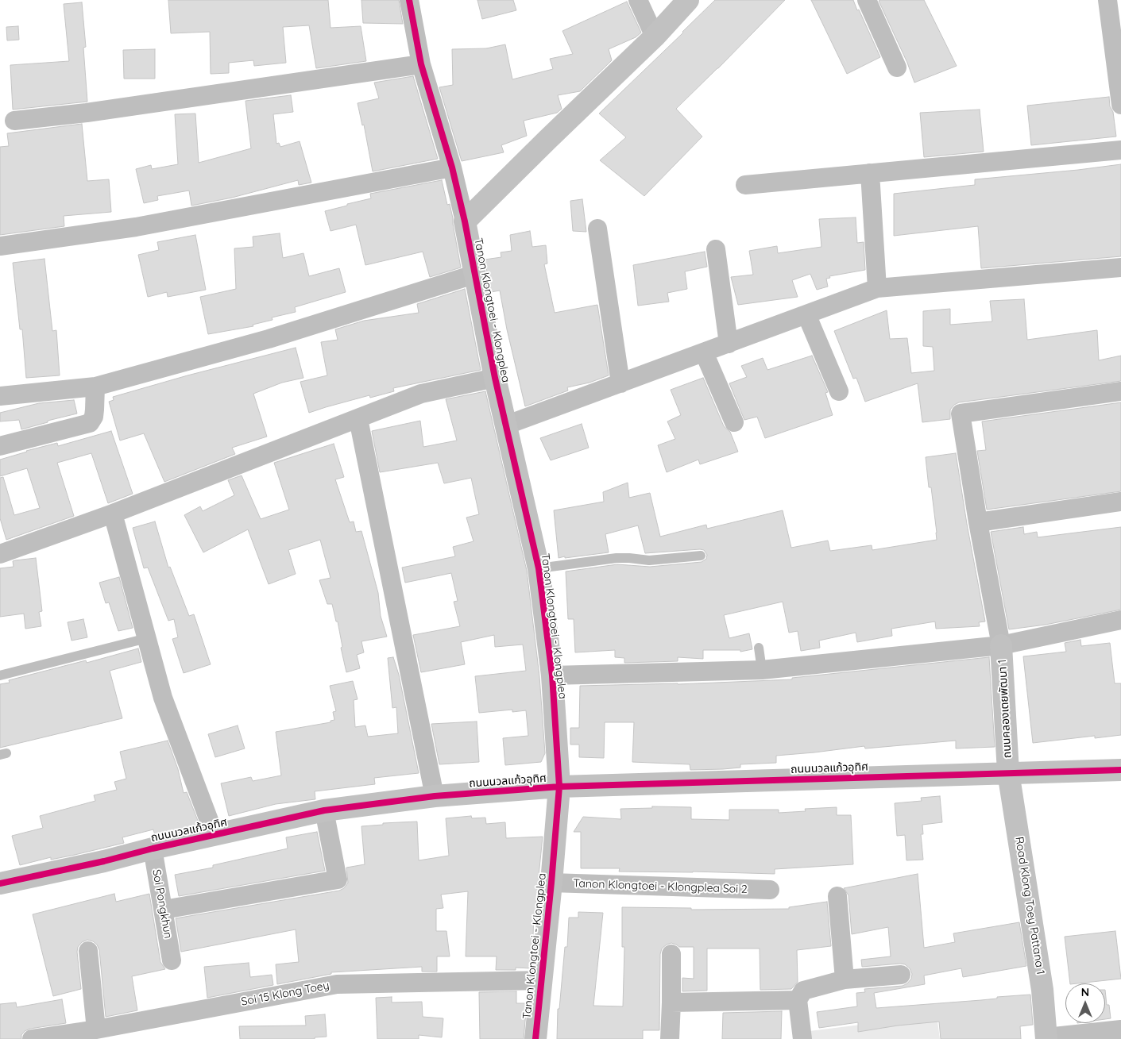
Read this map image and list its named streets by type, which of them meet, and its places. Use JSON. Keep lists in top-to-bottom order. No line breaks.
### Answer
{"streets":{"street":["Tanon Klongtoei - Klongplea","ถนนคลองเตยพัฒนา 1","ถนนนวลแก้วอุทิศ","Tanon Klongtoei - Klongplea Soi 2","Soi Pongkhun","Road Klong Toey Pattana 1","Soi 15 Klong Toey"]},"crossings":[["Tanon Klongtoei - Klongplea","ถนนนวลแก้วอุทิศ"],["Tanon Klongtoei - Klongplea","Tanon Klongtoei - Klongplea Soi 2"],["Tanon Klongtoei - Klongplea","Soi 15 Klong Toey"],["ถนนคลองเตยพัฒนา 1","ถนนนวลแก้วอุทิศ"],["ถนนคลองเตยพัฒนา 1","Road Klong Toey Pattana 1"],["ถนนนวลแก้วอุทิศ","Soi Pongkhun"],["ถนนนวลแก้วอุทิศ","Road Klong Toey Pattana 1"]],"north":"top"}
